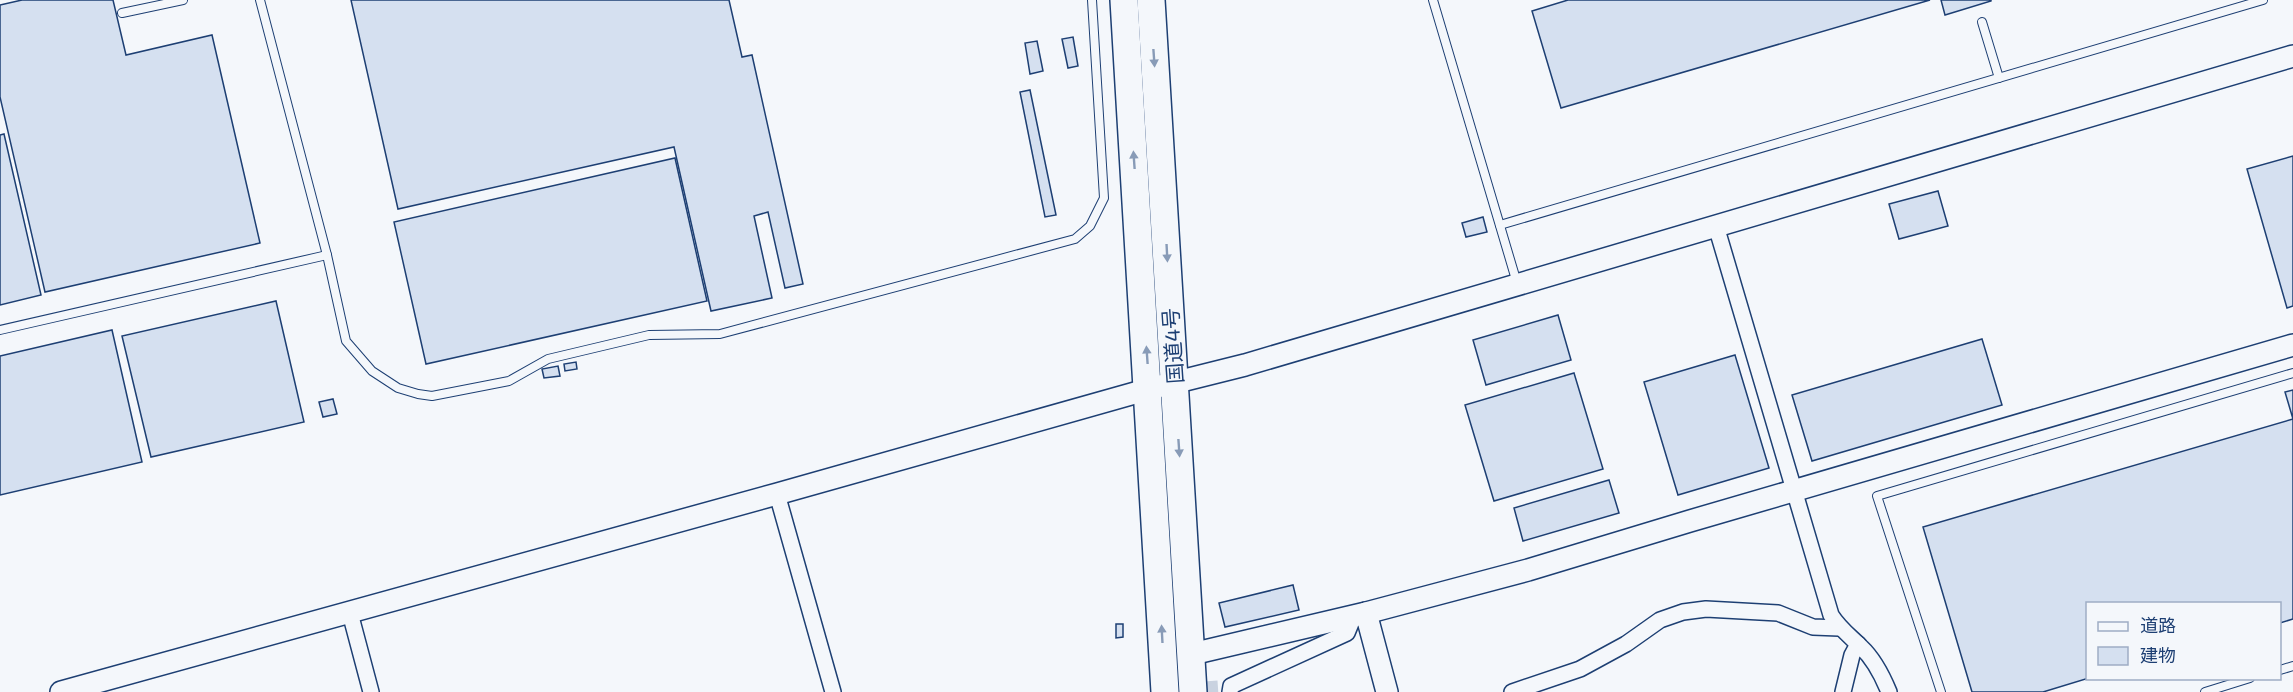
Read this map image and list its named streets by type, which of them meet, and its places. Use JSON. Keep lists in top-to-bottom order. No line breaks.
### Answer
{"streets":{"highway":["国道4号"]},"legend":["道路","建物"]}
